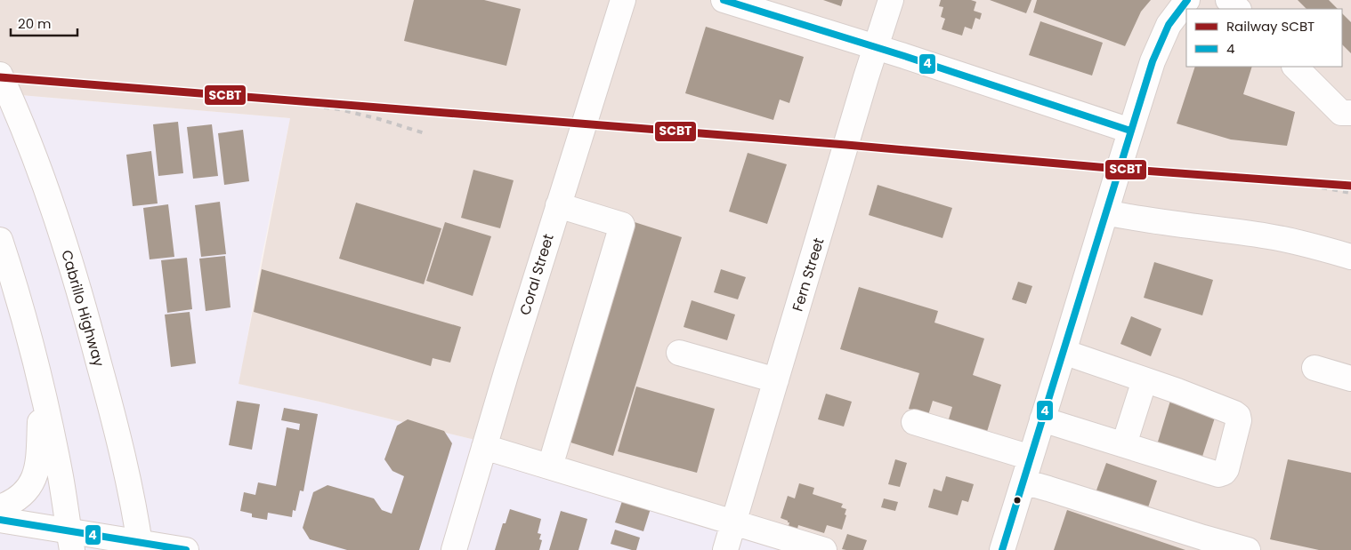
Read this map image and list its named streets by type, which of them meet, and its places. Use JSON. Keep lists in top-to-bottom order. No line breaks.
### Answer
{"streets":{"main road":["Coral Street","Fern Street","Cabrillo Highway"]},"lines":["transit line 4","rail line SCBT"],"legend":["Railway SCBT","4"],"scale_bar":"20 m"}
